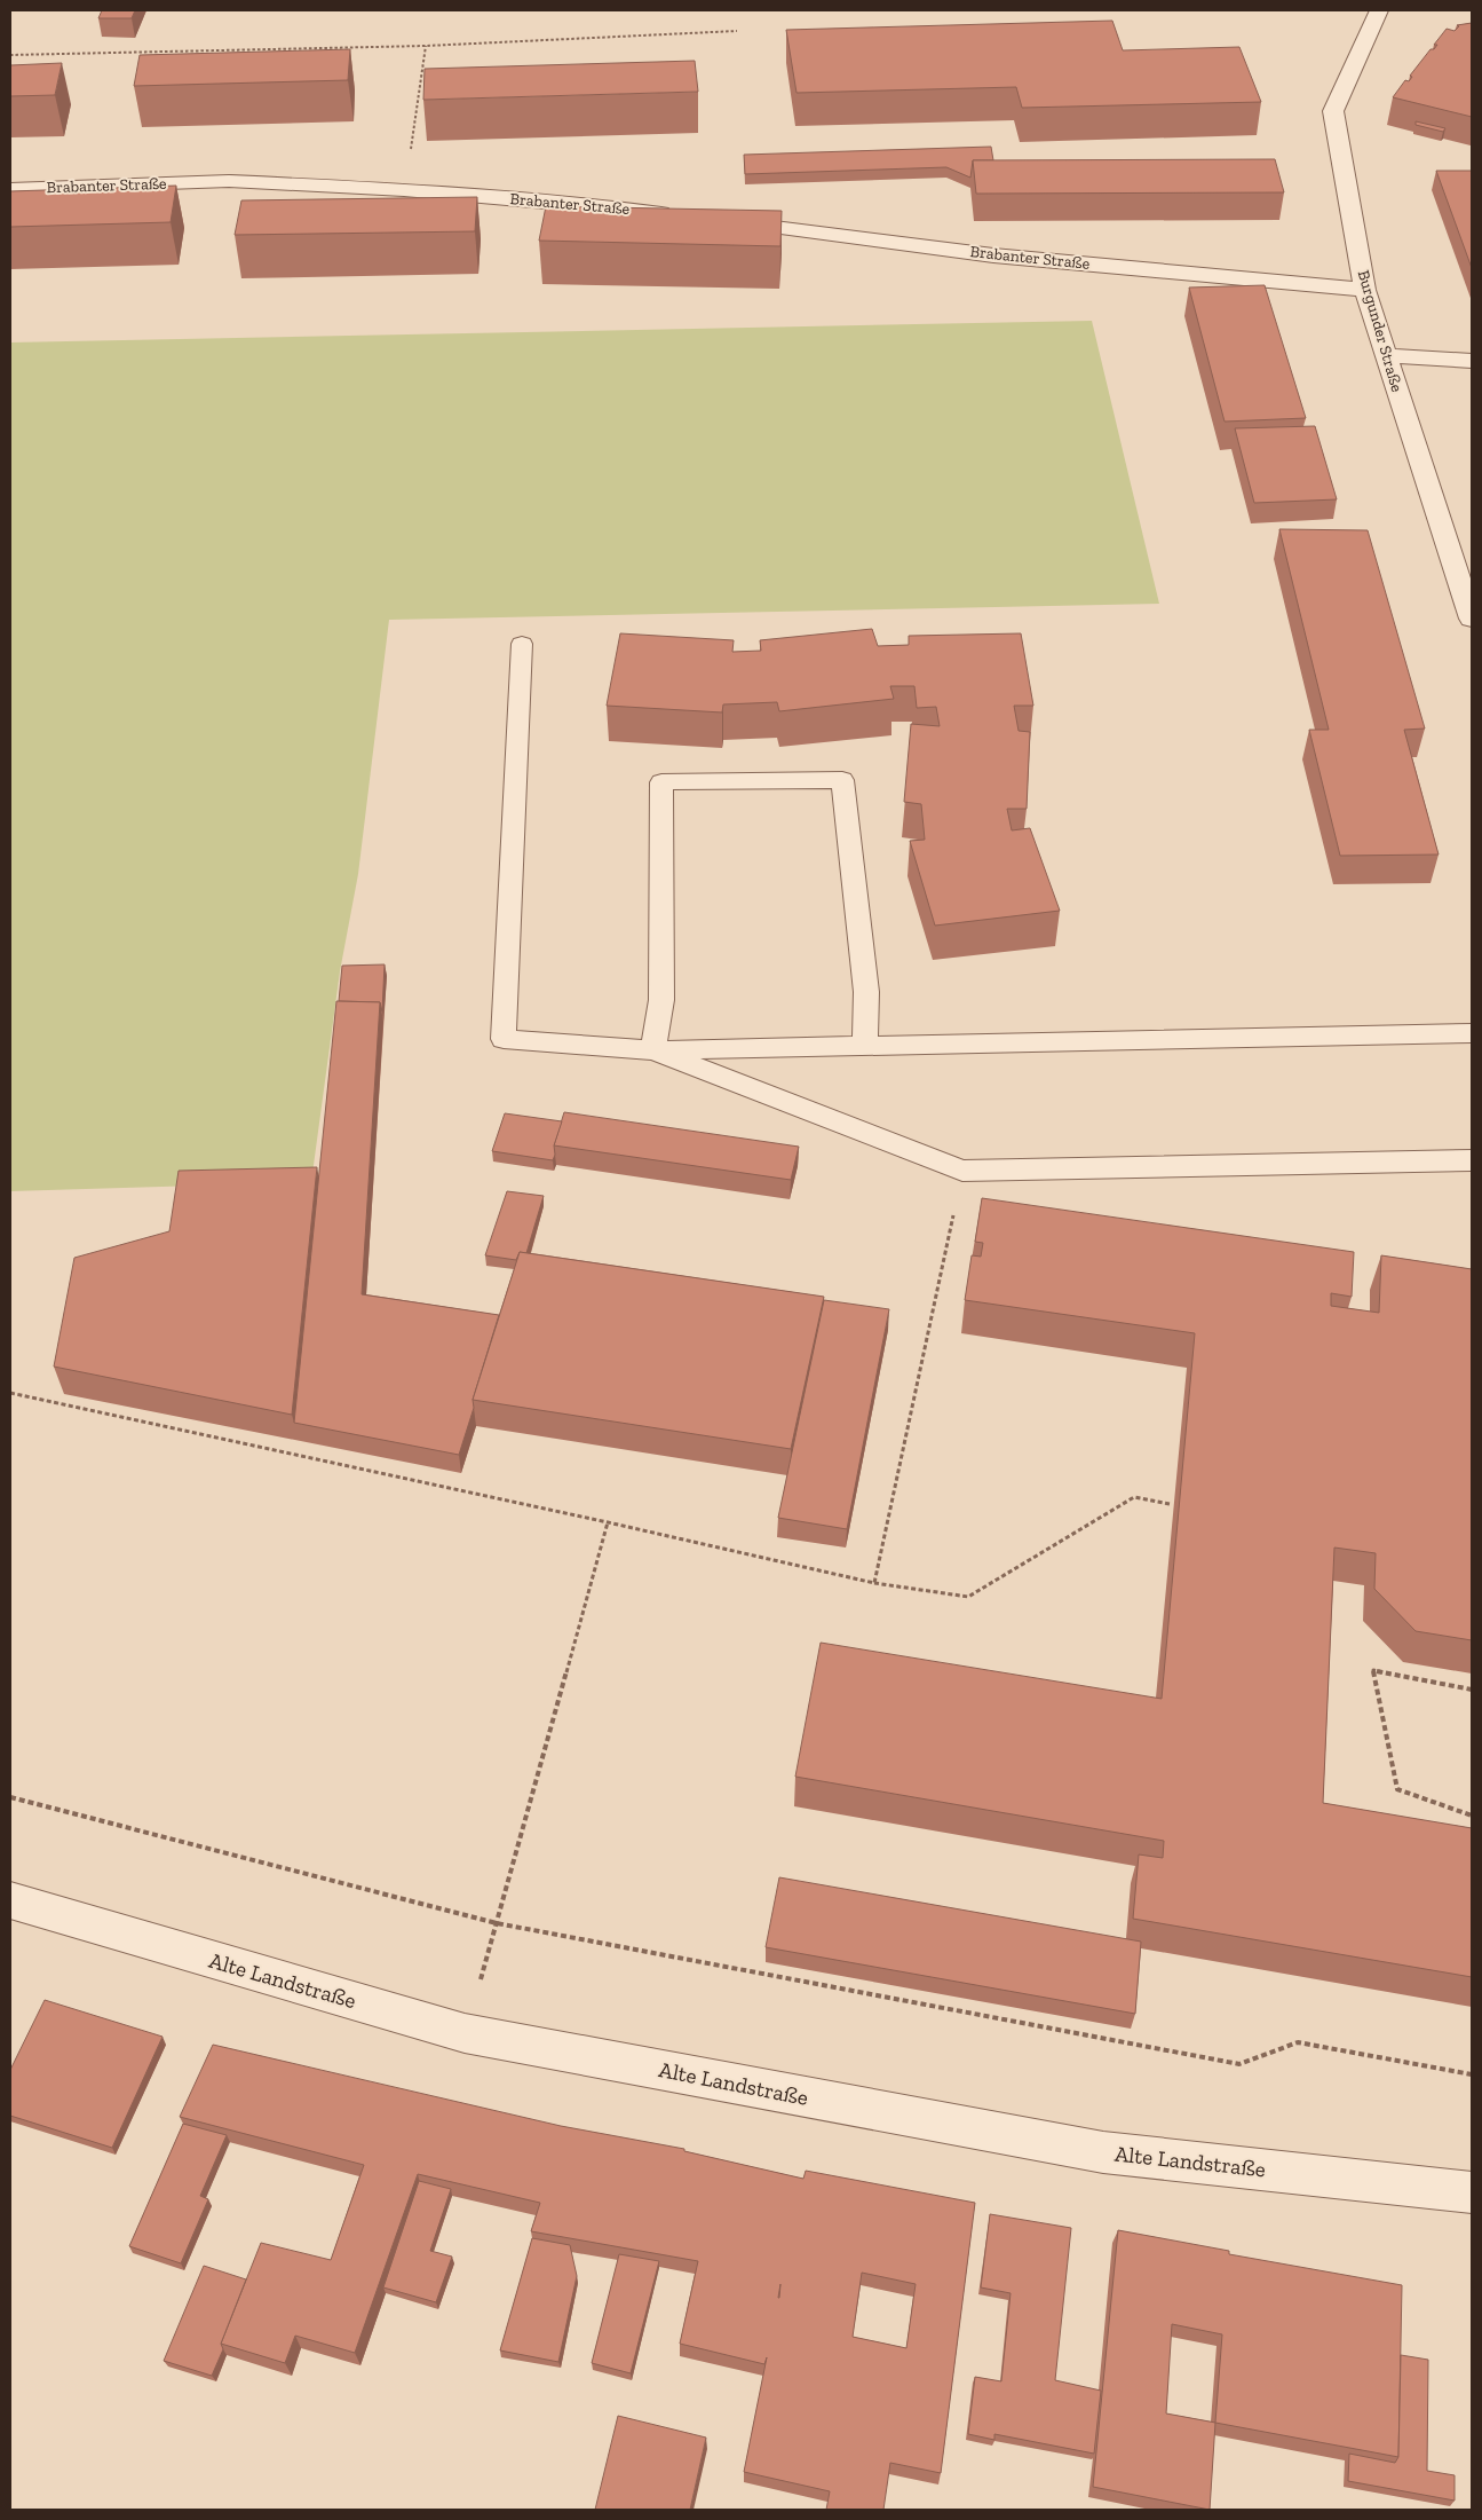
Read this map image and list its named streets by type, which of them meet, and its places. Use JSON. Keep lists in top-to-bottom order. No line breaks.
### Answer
{"streets":{"street":["Brabanter Straße","Burgunder Straße","Alte Landstraße"]},"crossings":[["Brabanter Straße","Burgunder Straße"]]}
